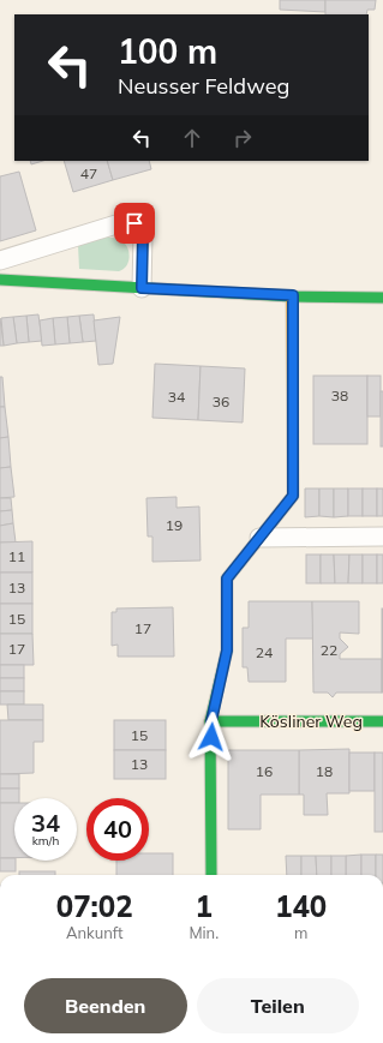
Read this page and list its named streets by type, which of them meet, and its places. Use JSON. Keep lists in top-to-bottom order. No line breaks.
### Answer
{"streets":{"street":["Kösliner Weg"]},"house_numbers":["47","38","34","36","19","11","13","15","17","17","22","24","15","13","16","18"],"page":{"turn":["100 m","Neusser Feldweg"],"speed":"34 km/h","limit":"40","eta":["07:02","Ankunft","1","Min.","140","m"],"buttons":["Beenden","Teilen"]}}
